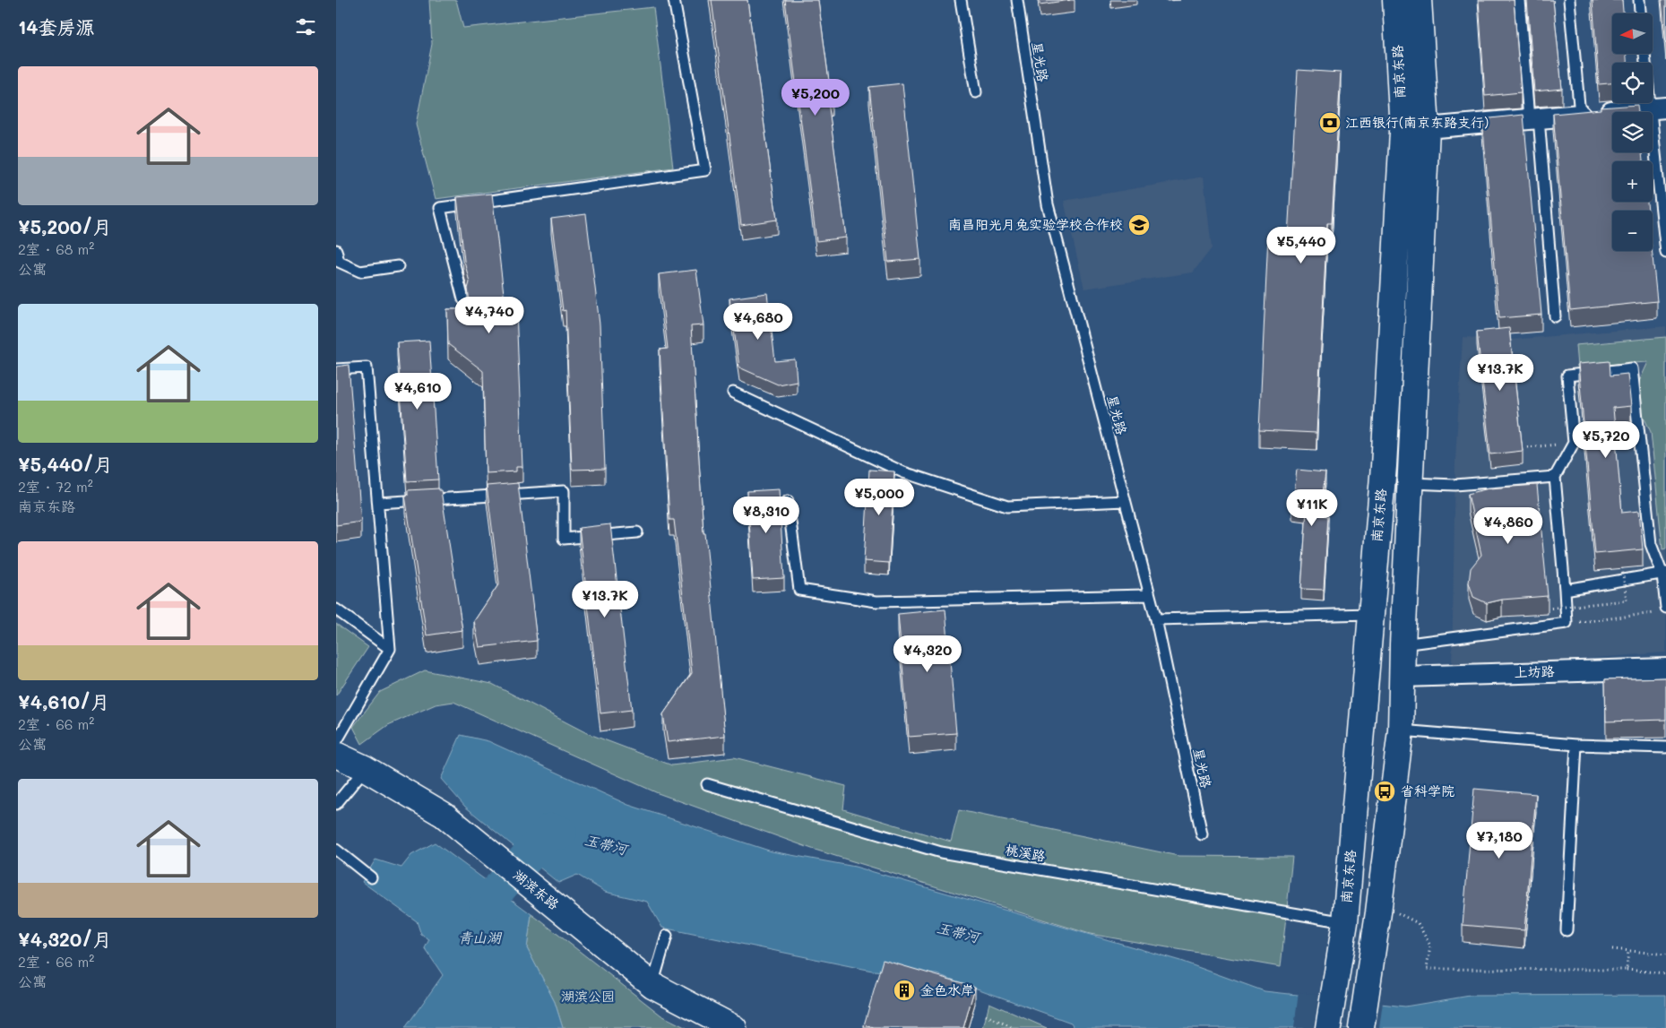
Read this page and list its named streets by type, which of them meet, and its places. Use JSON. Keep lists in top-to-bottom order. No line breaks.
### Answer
{"streets":{"main road":["南京东路","湖滨东路"],"street":["上坊路"],"lane":["星光路","桃溪路"]},"crossings":[["南京东路","上坊路"],["南京东路","桃溪路"]],"water":["玉带河","青山湖"],"parks":["湖滨公园"],"places":{"bank":["江西银行(南京东路支行)"],"school or university":["南昌阳光月兔实验学校合作校"],"bus stop":["省科学院"],"building":["金色水岸"]},"north":"left","page":{"heading":"14套房源","map_buttons":["+","−"],"list":[{"name":"¥5,200/月","note":"2室 · 68 m² · 公寓"},{"name":"¥5,440/月","note":"2室 · 72 m² · 南京东路"},{"name":"¥4,610/月","note":"2室 · 66 m² · 公寓"},{"name":"¥4,320/月","note":"2室 · 66 m² · 公寓"}],"price":["¥5,200","¥5,440","¥4,740","¥4,680","¥13.7K","¥4,610","¥5,720","¥5,000","¥11K","¥8,310","¥4,860","¥13.7K","¥4,320","¥7,180"]}}
